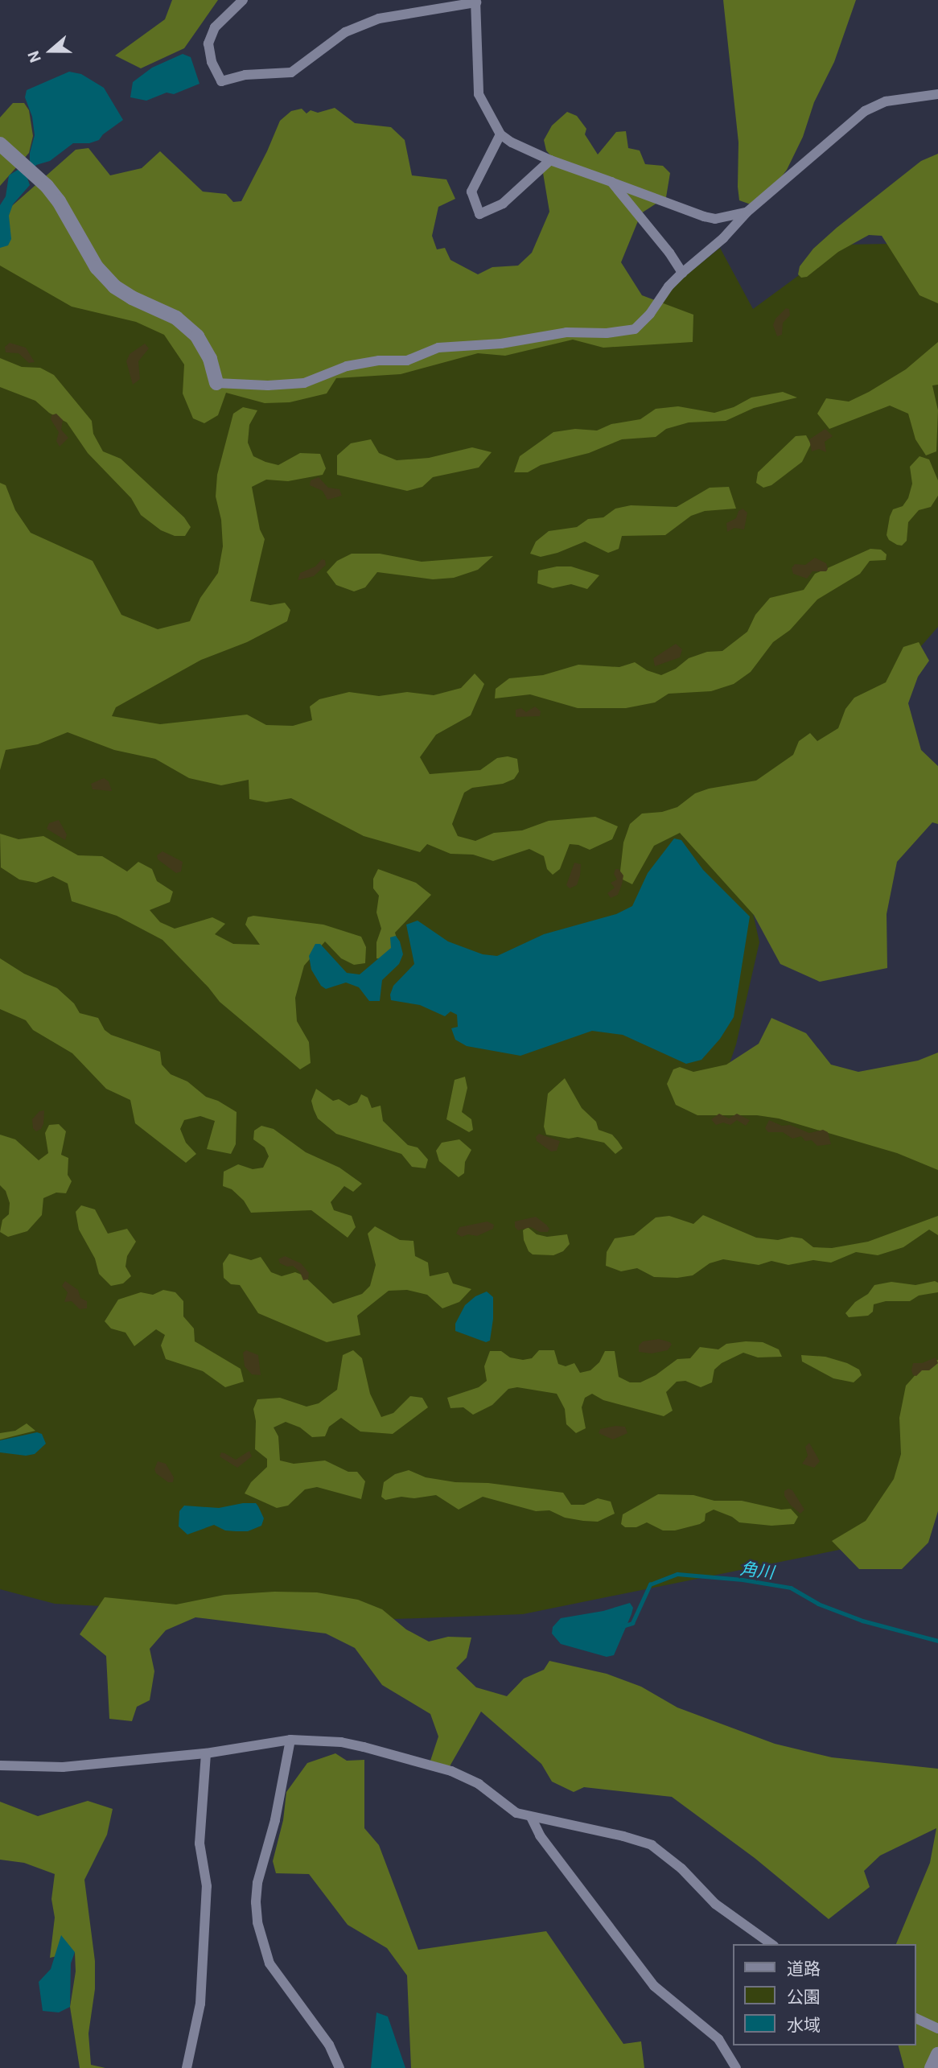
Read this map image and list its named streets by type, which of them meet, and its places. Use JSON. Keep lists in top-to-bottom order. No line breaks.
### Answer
{"water":["角川"],"legend":["道路","公園","水域"],"north":"left"}
